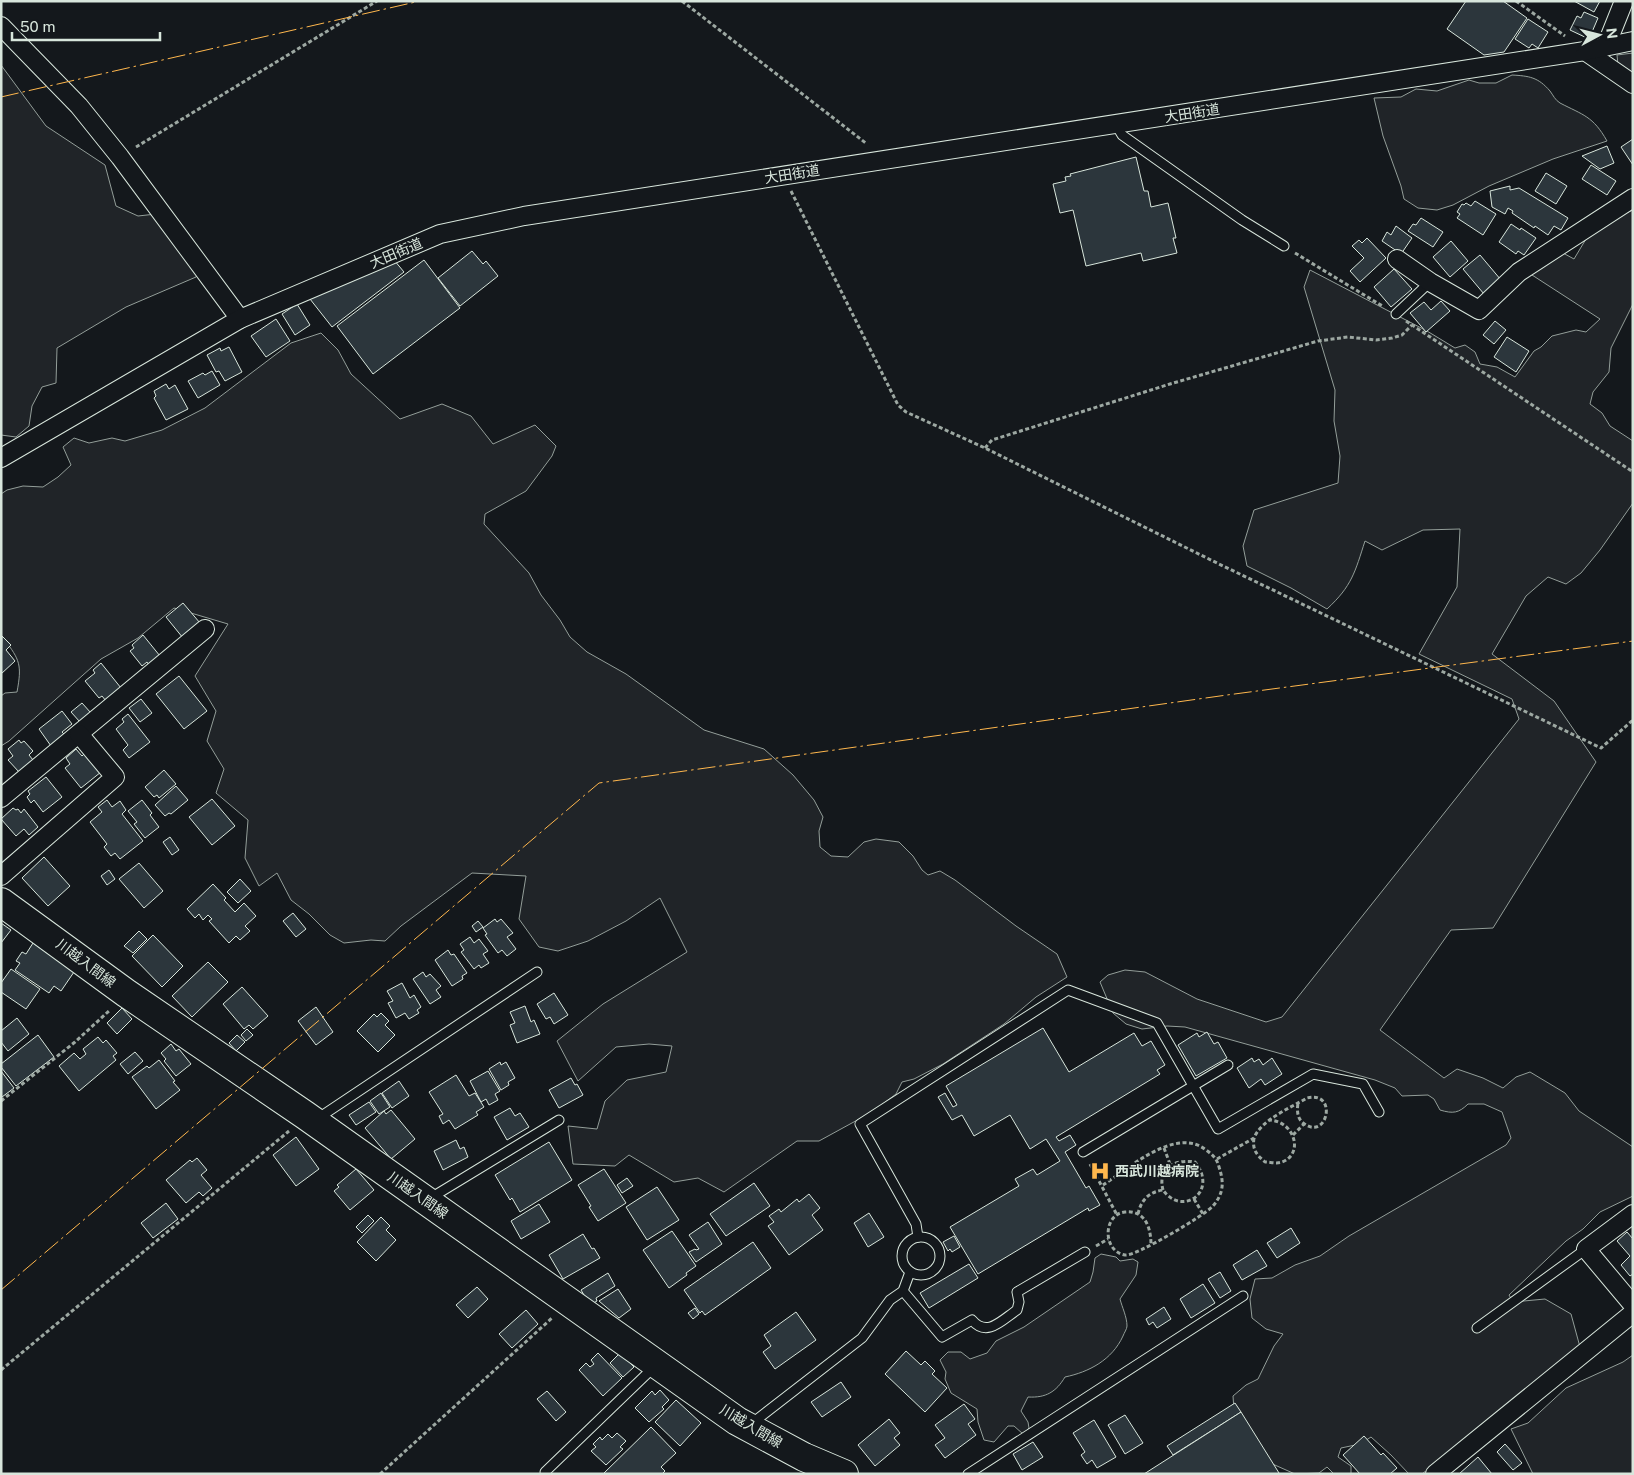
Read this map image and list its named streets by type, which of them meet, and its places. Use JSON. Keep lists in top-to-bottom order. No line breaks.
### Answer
{"streets":{"main road":["川越入間線"],"street":["大田街道"]},"places":{"hospital":["西武川越病院"]},"scale_bar":"50 m","north":"right"}
